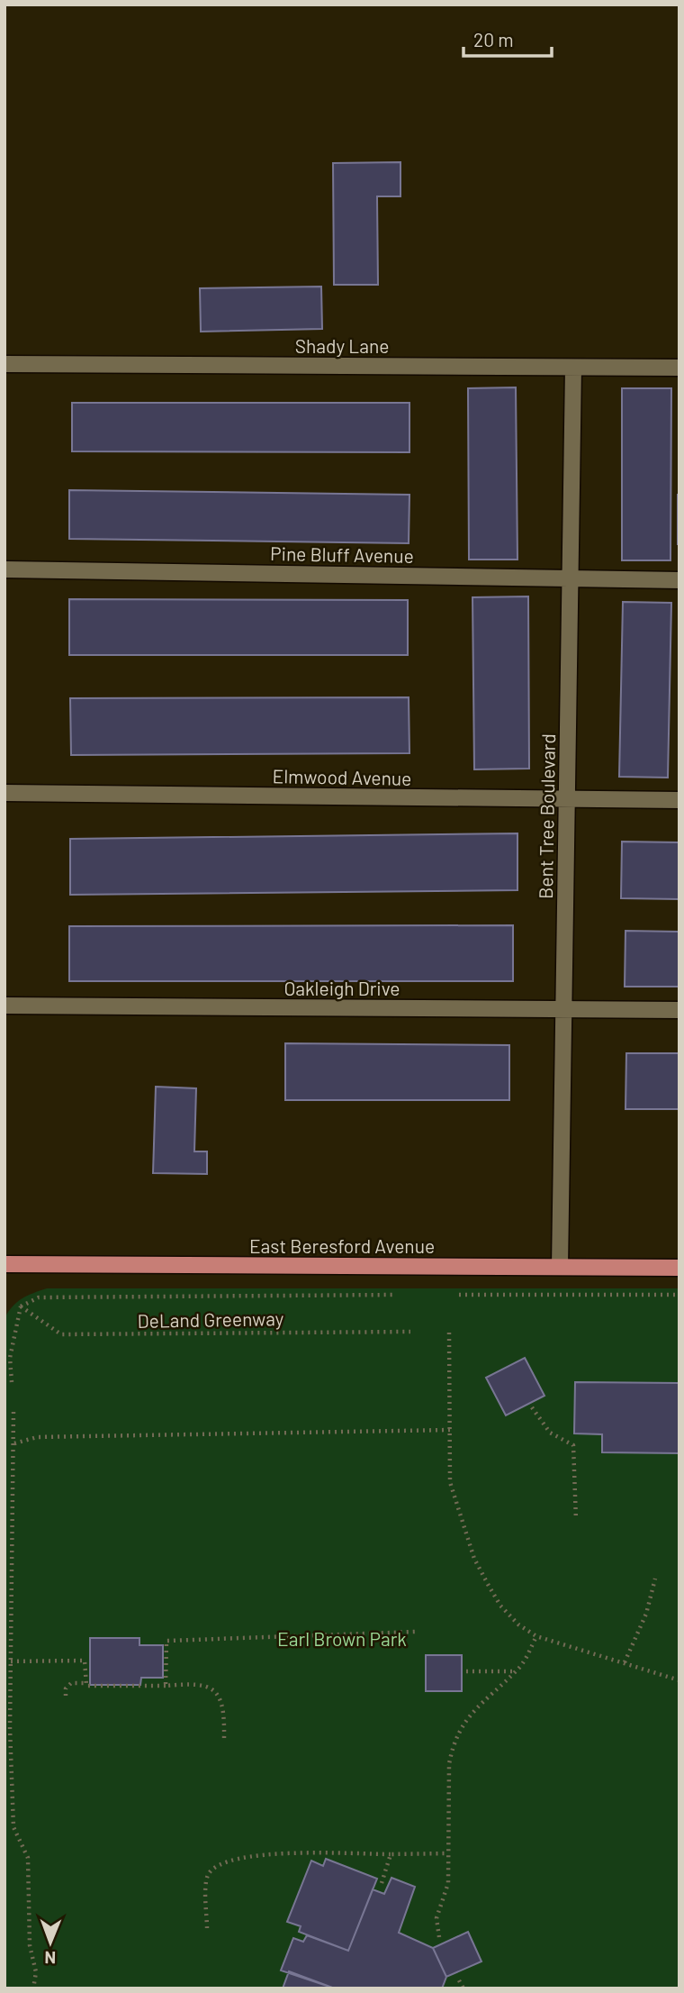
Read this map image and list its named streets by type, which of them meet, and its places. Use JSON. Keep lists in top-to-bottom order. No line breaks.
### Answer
{"streets":{"main road":["East Beresford Avenue"],"street":["Shady Lane","Pine Bluff Avenue","Elmwood Avenue","Bent Tree Boulevard","Oakleigh Drive"],"path":["DeLand Greenway"]},"crossings":[["Shady Lane","Bent Tree Boulevard"],["Pine Bluff Avenue","Bent Tree Boulevard"],["Elmwood Avenue","Bent Tree Boulevard"],["Bent Tree Boulevard","Oakleigh Drive"],["Bent Tree Boulevard","East Beresford Avenue"]],"parks":["Earl Brown Park"],"scale_bar":"20 m","north":"bottom"}
